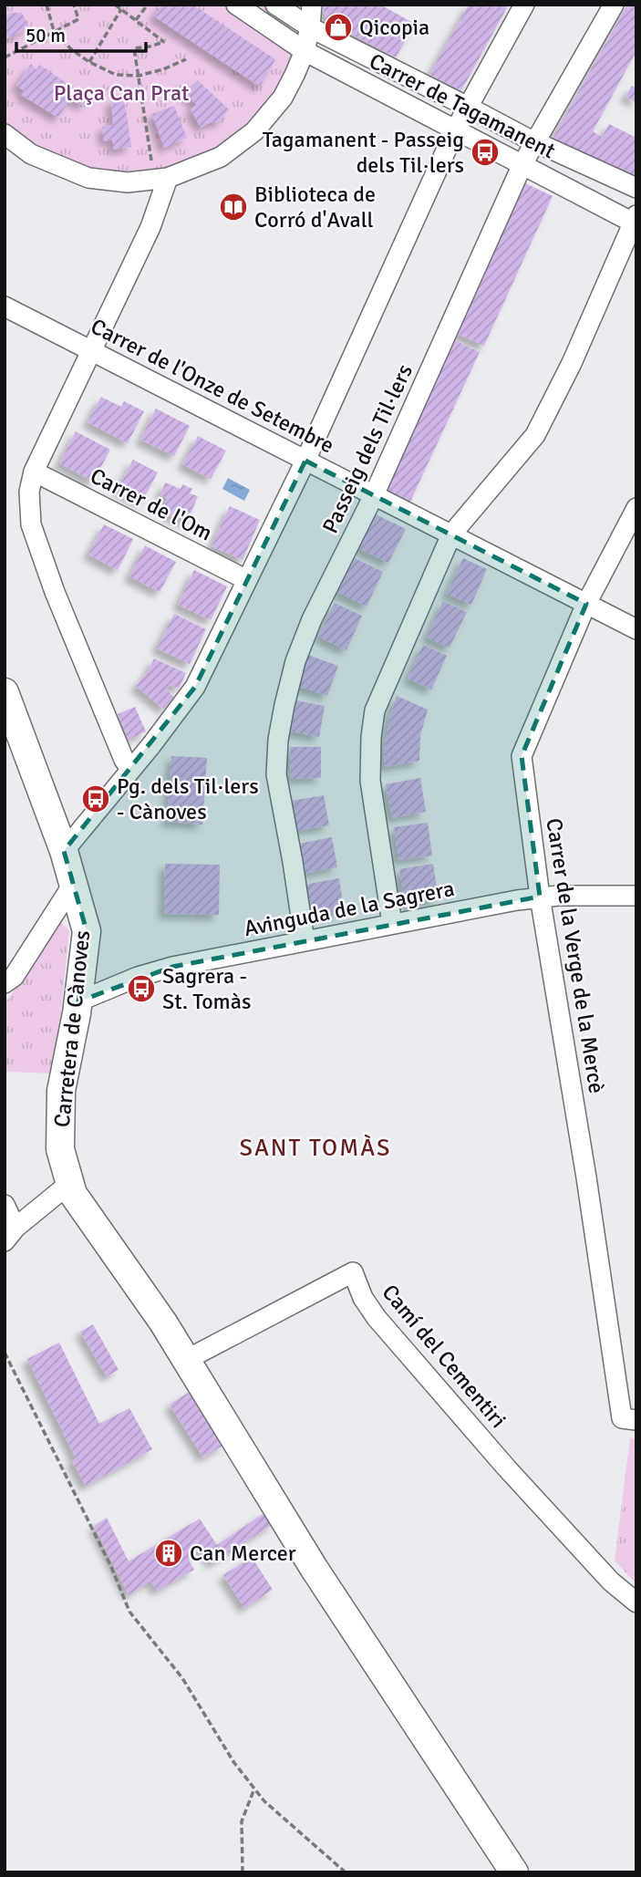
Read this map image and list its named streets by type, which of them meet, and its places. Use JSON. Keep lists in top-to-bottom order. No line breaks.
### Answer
{"streets":{"street":["Carrer de Tagamanent","Carrer de l'Onze de Setembre","Passeig dels Til·lers","Carrer de l'Om","Avinguda de la Sagrera","Carrer de la Verge de la Mercè","Carretera de Cànoves","Camí del Cementiri"]},"crossings":[["Carrer de Tagamanent","Passeig dels Til·lers"],["Carrer de l'Onze de Setembre","Passeig dels Til·lers"],["Carrer de l'Onze de Setembre","Carrer de la Verge de la Mercè"],["Passeig dels Til·lers","Avinguda de la Sagrera"],["Avinguda de la Sagrera","Carrer de la Verge de la Mercè"],["Avinguda de la Sagrera","Carretera de Cànoves"],["Carretera de Cànoves","Camí del Cementiri"]],"districts":["SANT TOMÀS"],"parks":["Plaça Can Prat"],"places":{"shop":["Qicopia"],"bus stop":["Tagamanent - Passeig dels Til·lers","Pg. dels Til·lers - Cànoves","Sagrera - St. Tomàs"],"library":["Biblioteca de Corró d'Avall"],"building":["Can Mercer"]},"scale_bar":"50 m"}
